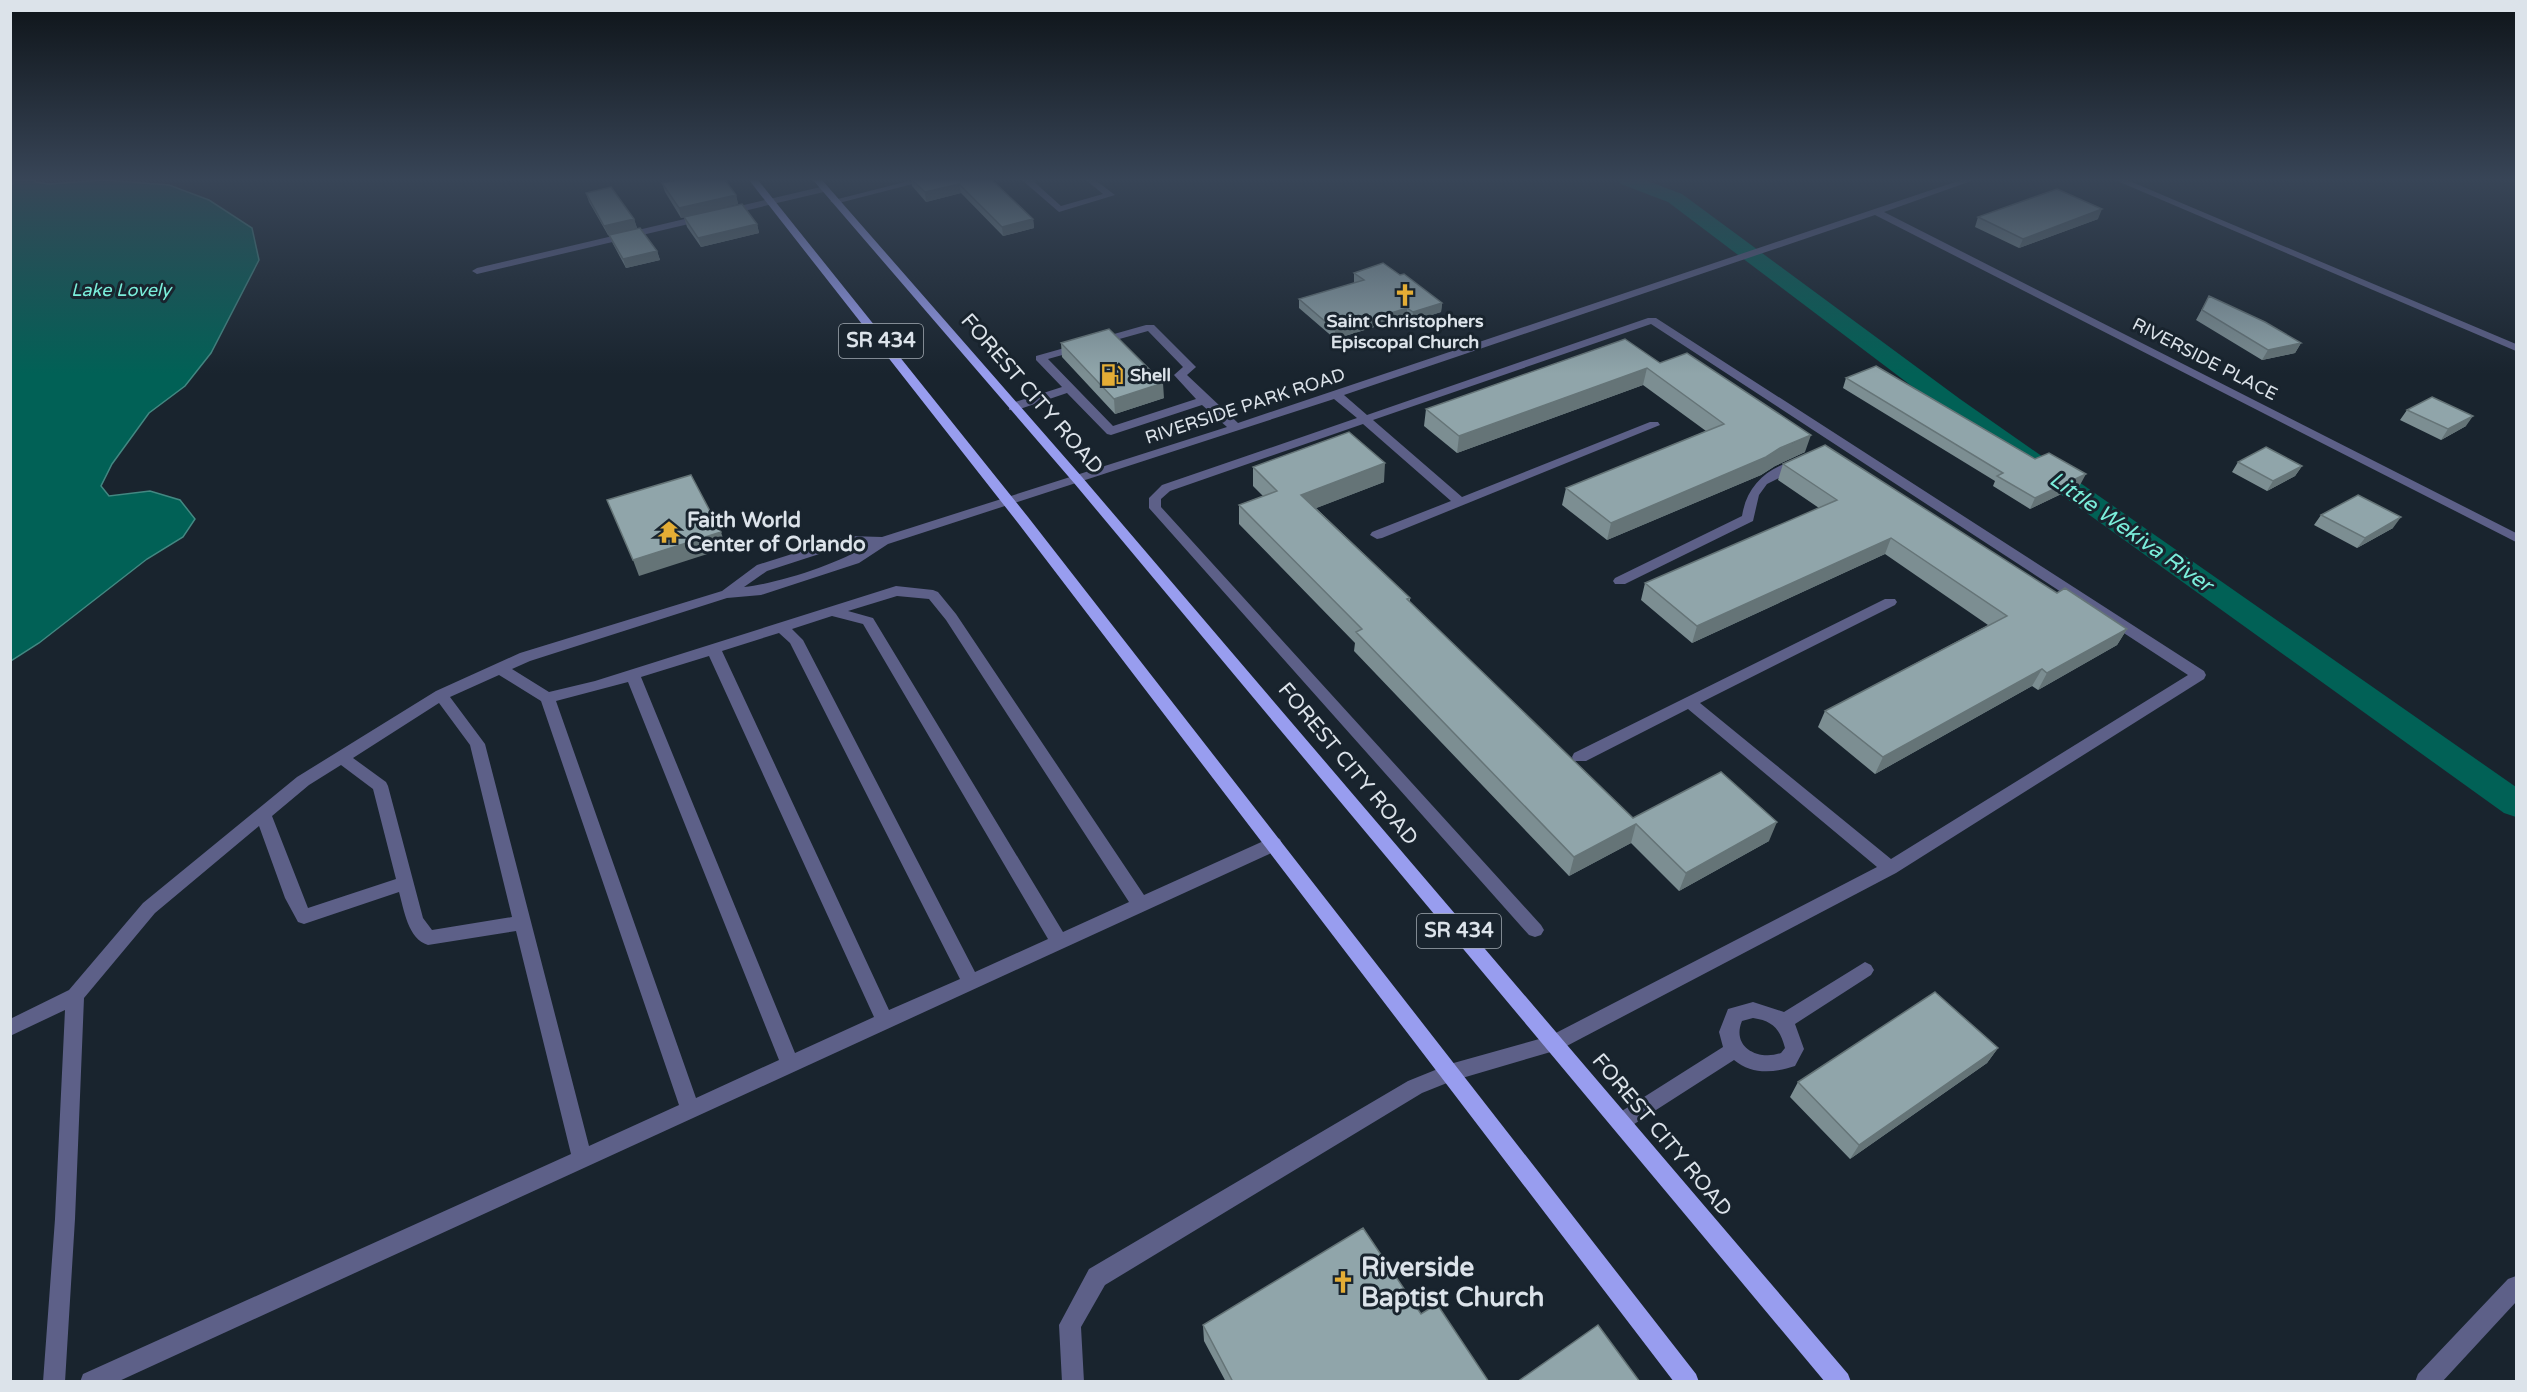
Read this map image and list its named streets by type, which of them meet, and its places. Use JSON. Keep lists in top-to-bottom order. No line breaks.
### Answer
{"streets":{"main road":["SR 434","FOREST CITY ROAD"],"street":["RIVERSIDE PLACE","RIVERSIDE PARK ROAD"]},"crossings":[["SR 434","RIVERSIDE PARK ROAD"],["FOREST CITY ROAD","RIVERSIDE PARK ROAD"]],"water":["Lake Lovely","Little Wekiva River"],"places":{"church":["Saint Christophers Episcopal Church","Riverside Baptist Church"],"fuel station":["Shell"],"temple":["Faith World Center of Orlando"]}}
